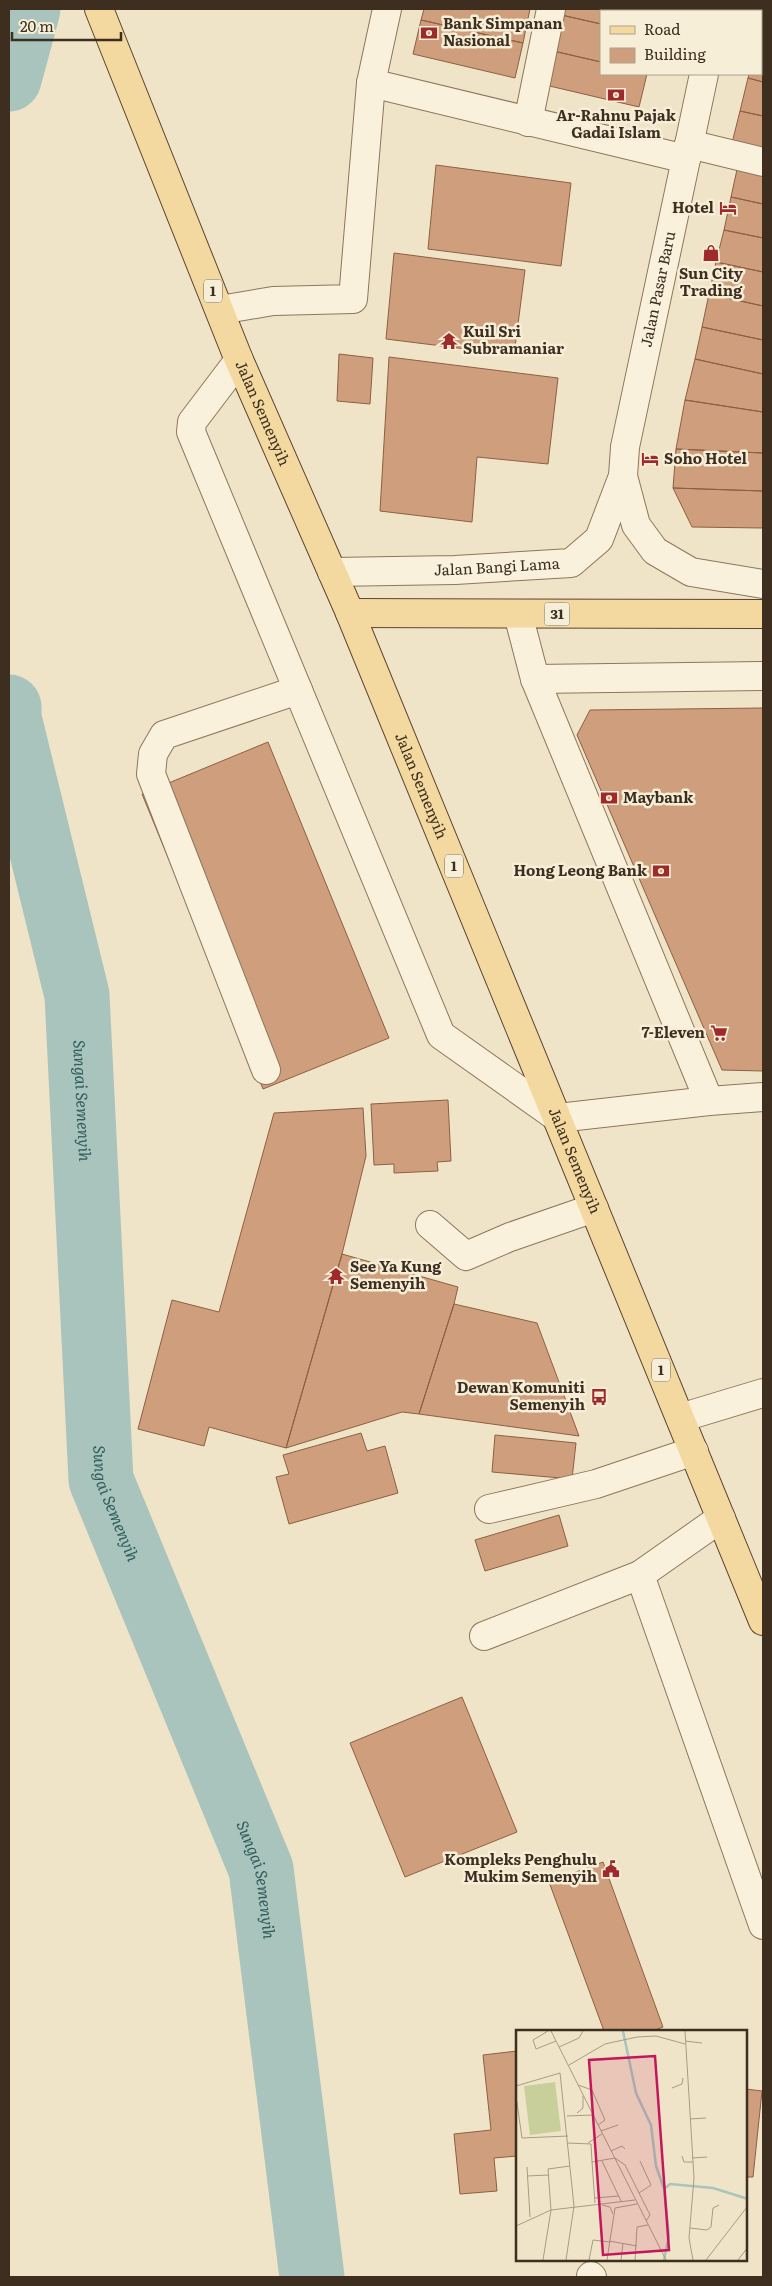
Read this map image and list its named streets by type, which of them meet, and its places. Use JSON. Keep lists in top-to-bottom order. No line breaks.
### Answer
{"streets":{"main road":["1","Jalan Semenyih","31"],"street":["Jalan Pasar Baru","Jalan Bangi Lama"]},"crossings":[["Jalan Pasar Baru","Jalan Bangi Lama"],["Jalan Semenyih","Jalan Bangi Lama"],["Jalan Semenyih","31"]],"water":["Sungai Semenyih"],"places":{"bank":["Bank Simpanan Nasional","Ar-Rahnu Pajak Gadai Islam","Maybank","Hong Leong Bank"],"hotel":["Hotel","Soho Hotel"],"shop":["Sun City Trading"],"temple":["Kuil Sri Subramaniar","See Ya Kung Semenyih"],"supermarket":["7-Eleven"],"bus stop":["Dewan Komuniti Semenyih"],"public building":["Kompleks Penghulu Mukim Semenyih"]},"legend":["Road","Building"],"scale_bar":"20 m"}
